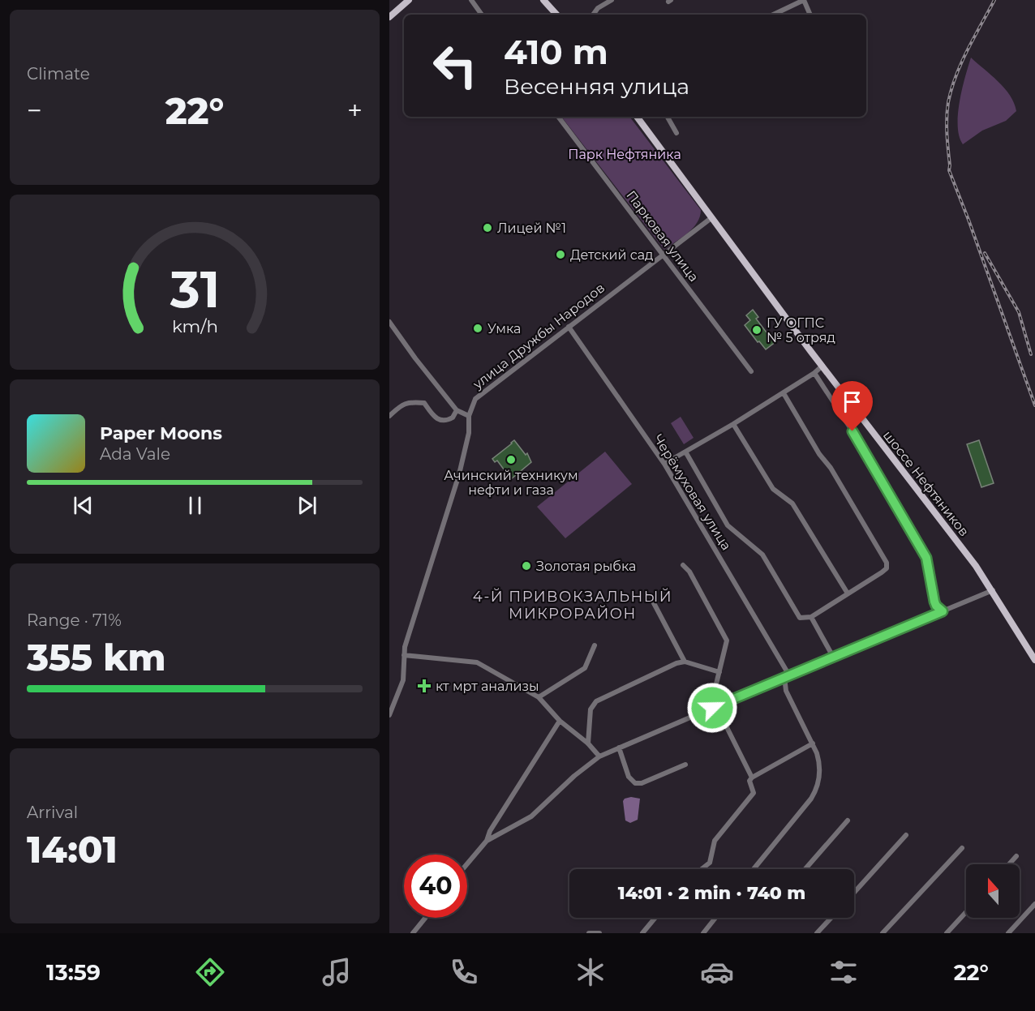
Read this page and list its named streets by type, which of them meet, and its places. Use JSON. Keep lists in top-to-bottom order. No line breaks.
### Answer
{"streets":{"main road":["шоссе Нефтяников"],"street":["Парковая улица","улица Дружбы Народов","Черёмуховая улица"]},"crossings":[["Парковая улица","улица Дружбы Народов"],["улица Дружбы Народов","шоссе Нефтяников"],["улица Дружбы Народов","Черёмуховая улица"]],"districts":["4-Й ПРИВОКЗАЛЬНЫЙ МИКРОРАЙОН"],"parks":["Парк Нефтяника"],"places":{"other":["Лицей №1","Детский сад","Умка","ГУ ОГПС № 5 отряд","Ачинский техникум нефти и газа","Золотая рыбка"],"health":["кт мрт анализы"]},"north":"top","page":{"tile":["Climate",["Range · 71%","355 km"],["Arrival","14:01"]],"turn":["410 m","Весенняя улица"],"heat":["−","22°","+"],"song":["Paper Moons","Ada Vale"],"limit":"40","trip":"14:01 · 2 min · 740 m","tabs":["13:59","22°"],"gauge":["31","km/h"]}}
